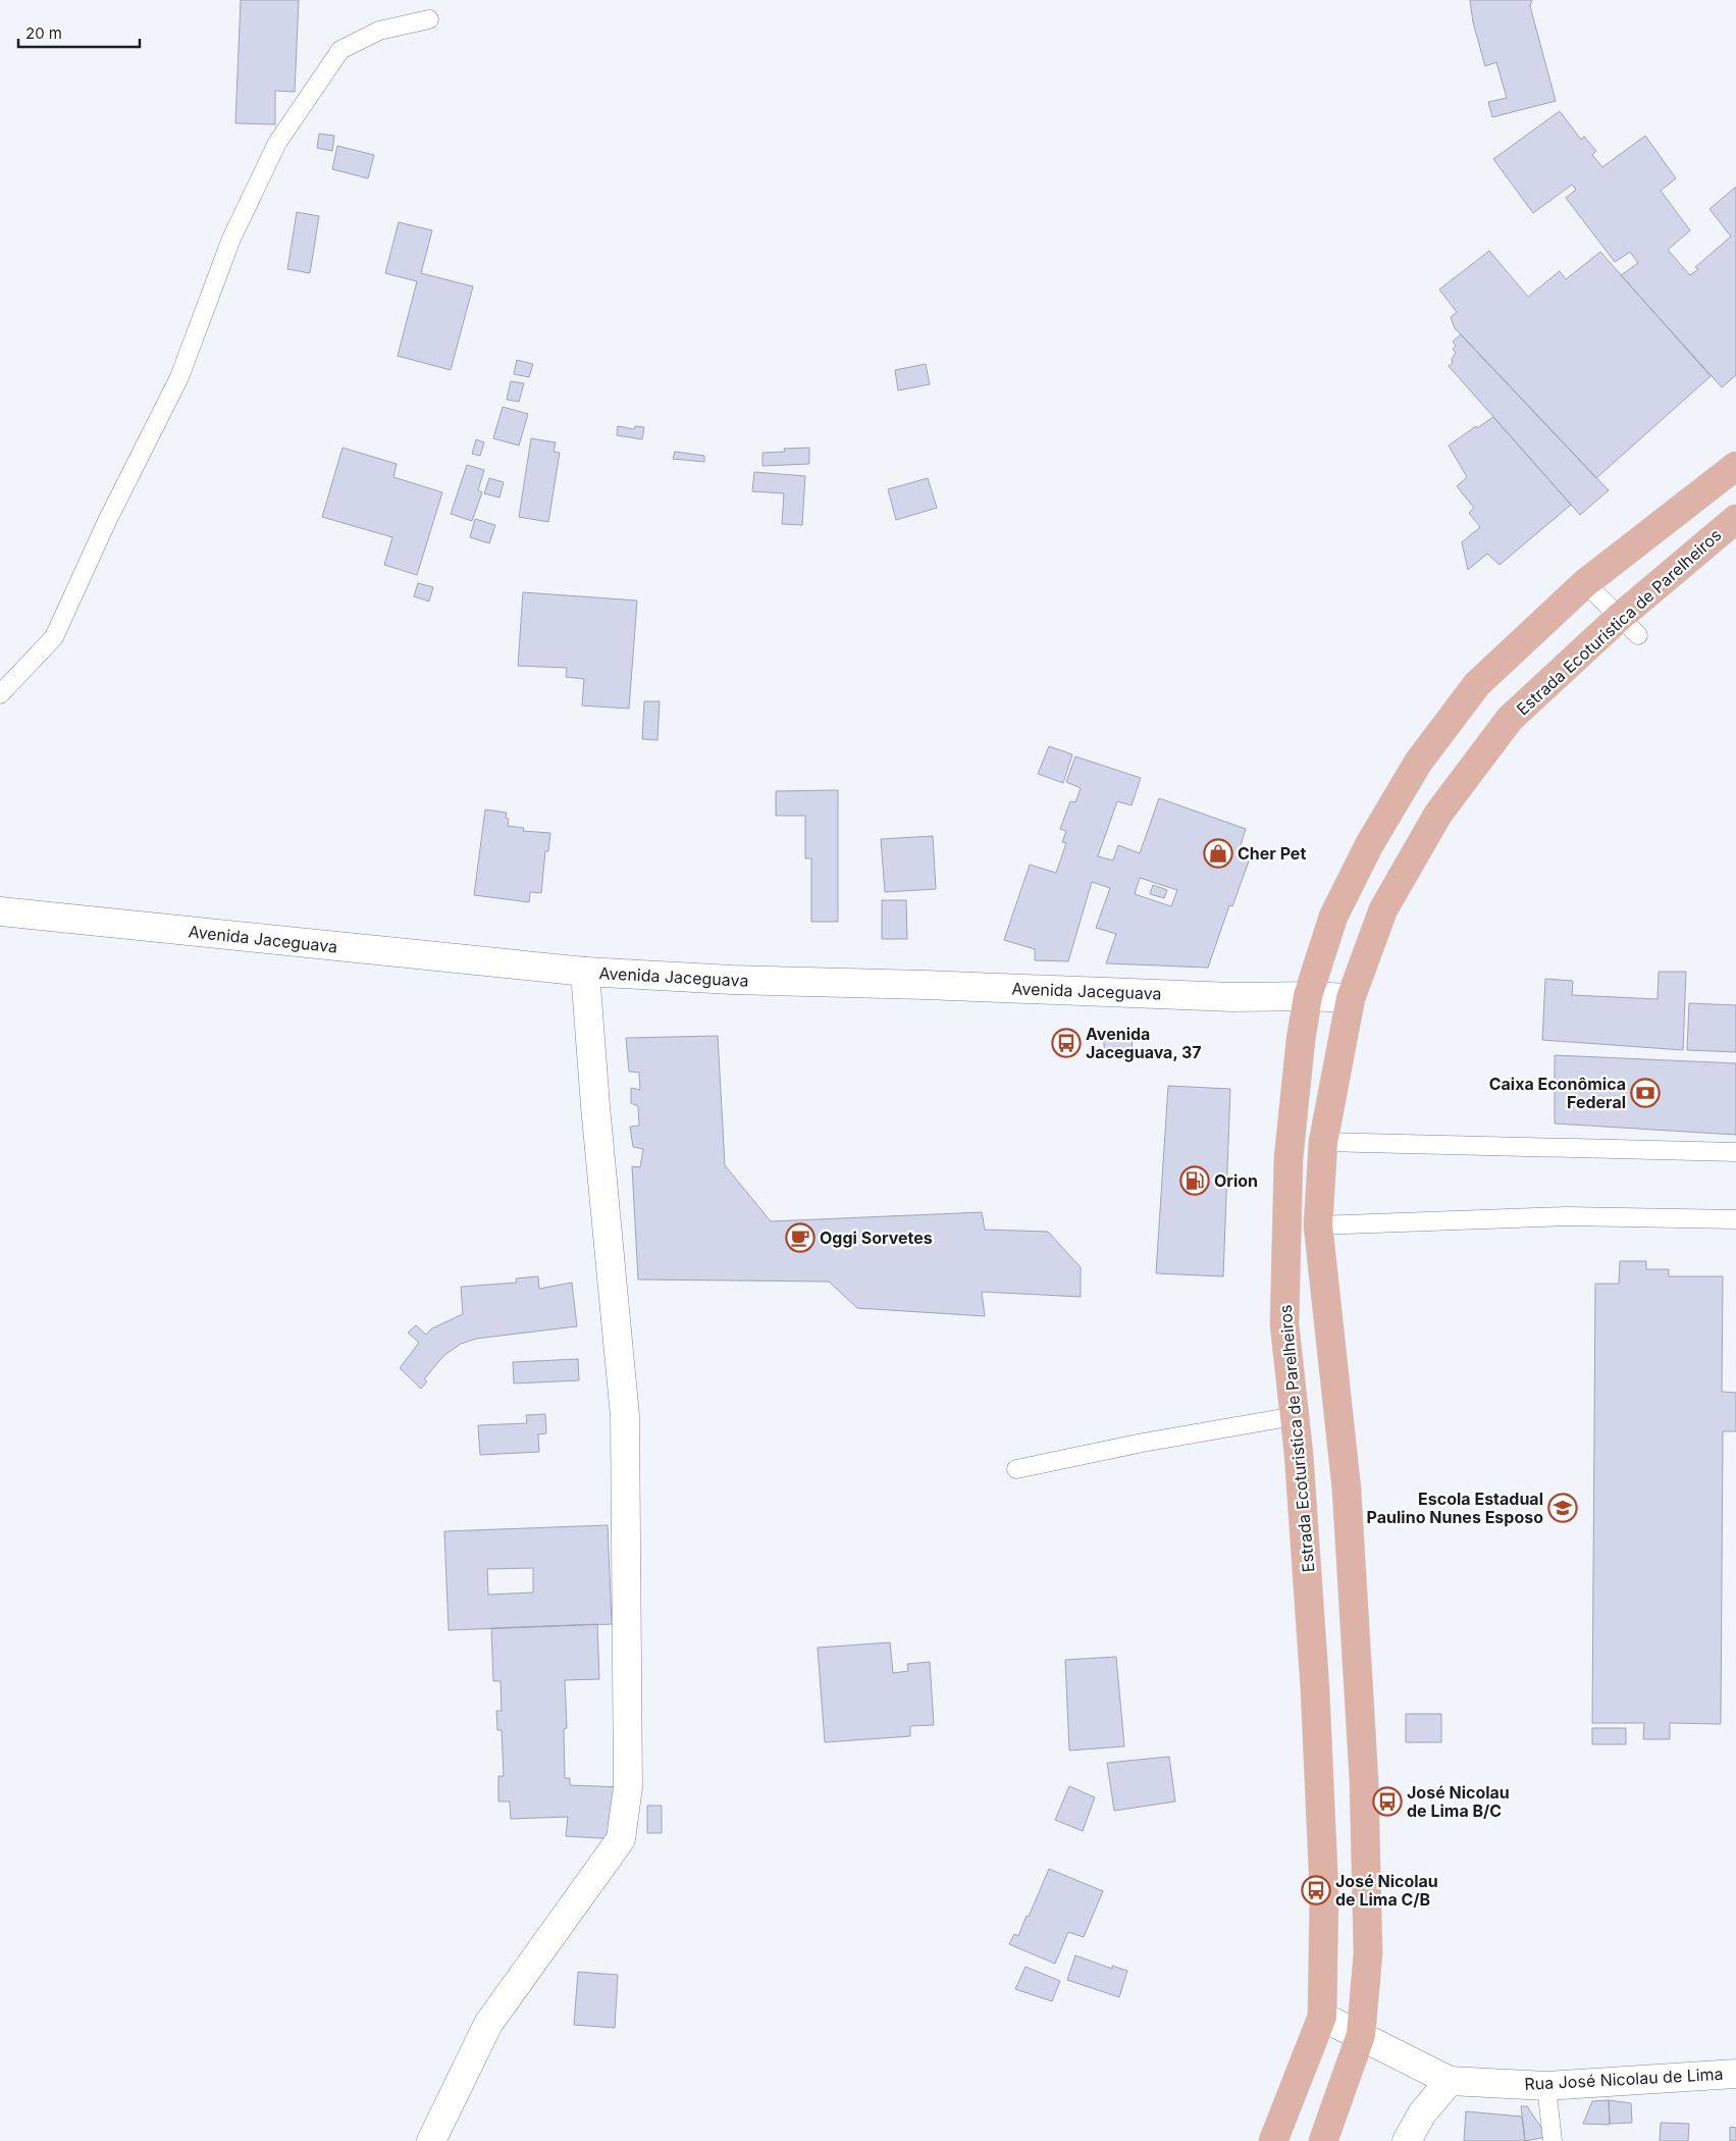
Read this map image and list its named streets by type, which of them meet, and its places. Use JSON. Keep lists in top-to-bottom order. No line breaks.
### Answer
{"streets":{"main road":["Estrada Ecoturistica de Parelheiros"],"street":["Avenida Jaceguava","Rua José Nicolau de Lima"]},"crossings":[["Estrada Ecoturistica de Parelheiros","Avenida Jaceguava"],["Estrada Ecoturistica de Parelheiros","Rua José Nicolau de Lima"]],"places":{"shop":["Cher Pet"],"bus stop":["Avenida Jaceguava, 37","José Nicolau de Lima B/C","José Nicolau de Lima C/B"],"bank":["Caixa Econômica Federal"],"fuel station":["Orion"],"cafe":["Oggi Sorvetes"],"school or university":["Escola Estadual Paulino Nunes Esposo"]},"scale_bar":"20 m"}
